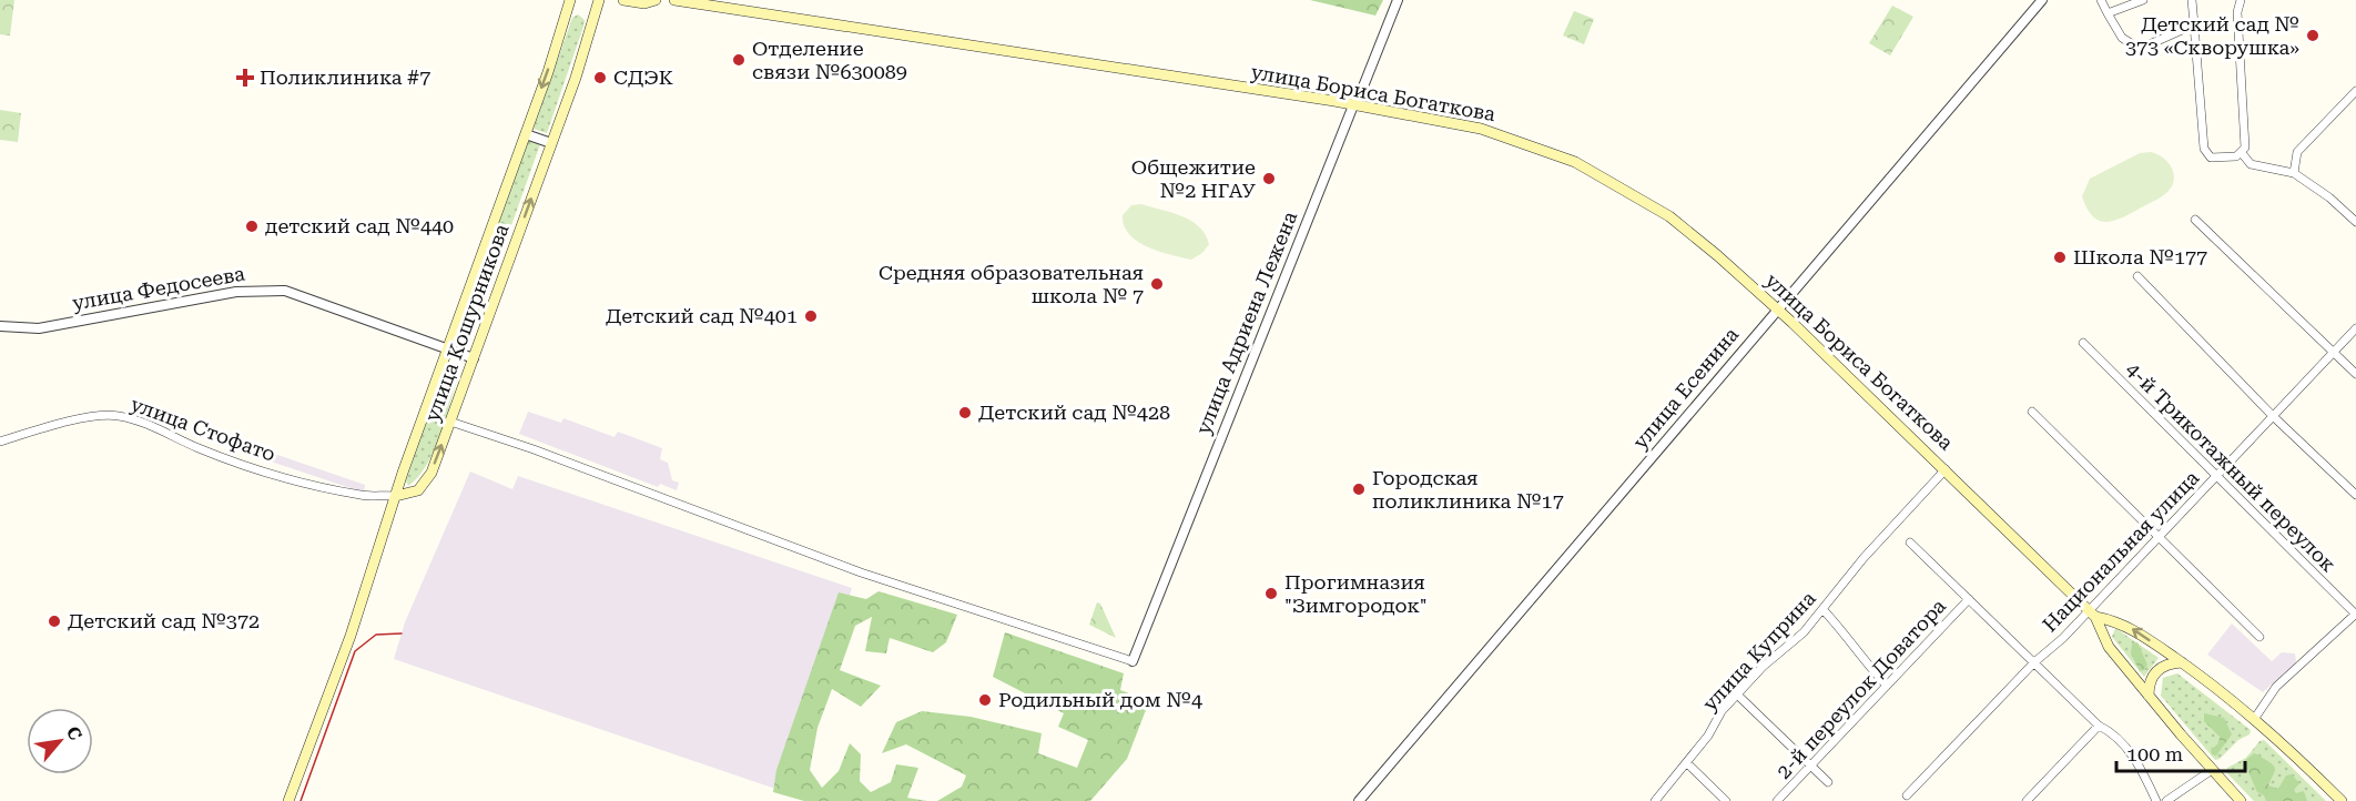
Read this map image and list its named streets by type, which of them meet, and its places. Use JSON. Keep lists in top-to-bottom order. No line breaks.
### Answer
{"streets":{"main road":["улица Бориса Богаткова","улица Кошурникова"],"street":["улица Федосеева","улица Адриена Лежена","улица Есенина","улица Стофато","4-й Трикотажный переулок","Национальная улица","улица Куприна","2-й переулок Доватора"]},"crossings":[["улица Бориса Богаткова","улица Адриена Лежена"],["улица Бориса Богаткова","улица Есенина"],["улица Бориса Богаткова","Национальная улица"],["улица Бориса Богаткова","улица Куприна"],["улица Федосеева","улица Кошурникова"],["улица Кошурникова","улица Стофато"],["4-й Трикотажный переулок","Национальная улица"]],"places":{"other":["Детский сад № 373 «Скворушка»","Отделение связи №630089","СДЭК","Общежитие №2 НГАУ","детский сад №440","Школа №177","Средняя образовательная школа № 7","Детский сад №401","Детский сад №428","Городская поликлиника №17","Прогимназия \"Зимгородок\"","Детский сад №372","Родильный дом №4"],"health":["Поликлиника #7"]},"scale_bar":"100 m","north":"top right"}
